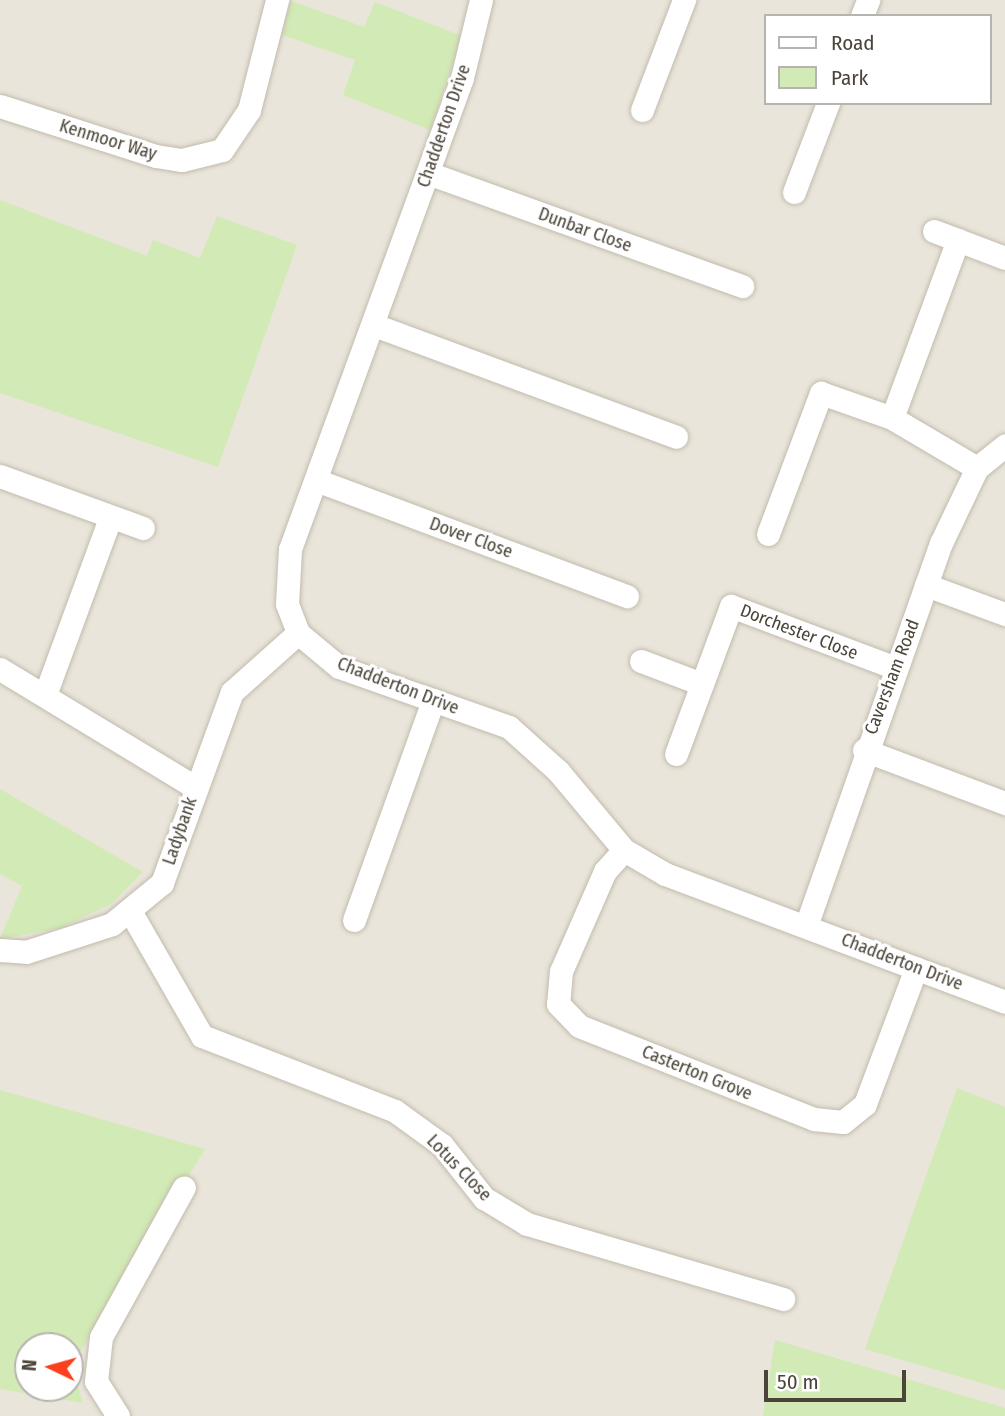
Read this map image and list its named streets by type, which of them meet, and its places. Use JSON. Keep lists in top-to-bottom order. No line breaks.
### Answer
{"streets":{"street":["Chadderton Drive","Kenmoor Way","Dunbar Close","Dover Close","Dorchester Close","Caversham Road","Ladybank","Casterton Grove","Lotus Close"]},"crossings":[["Chadderton Drive","Dunbar Close"],["Chadderton Drive","Dover Close"],["Chadderton Drive","Caversham Road"],["Chadderton Drive","Ladybank"],["Chadderton Drive","Casterton Grove"],["Dorchester Close","Caversham Road"],["Ladybank","Lotus Close"]],"legend":["Road","Park"],"scale_bar":"50 m","north":"left"}
